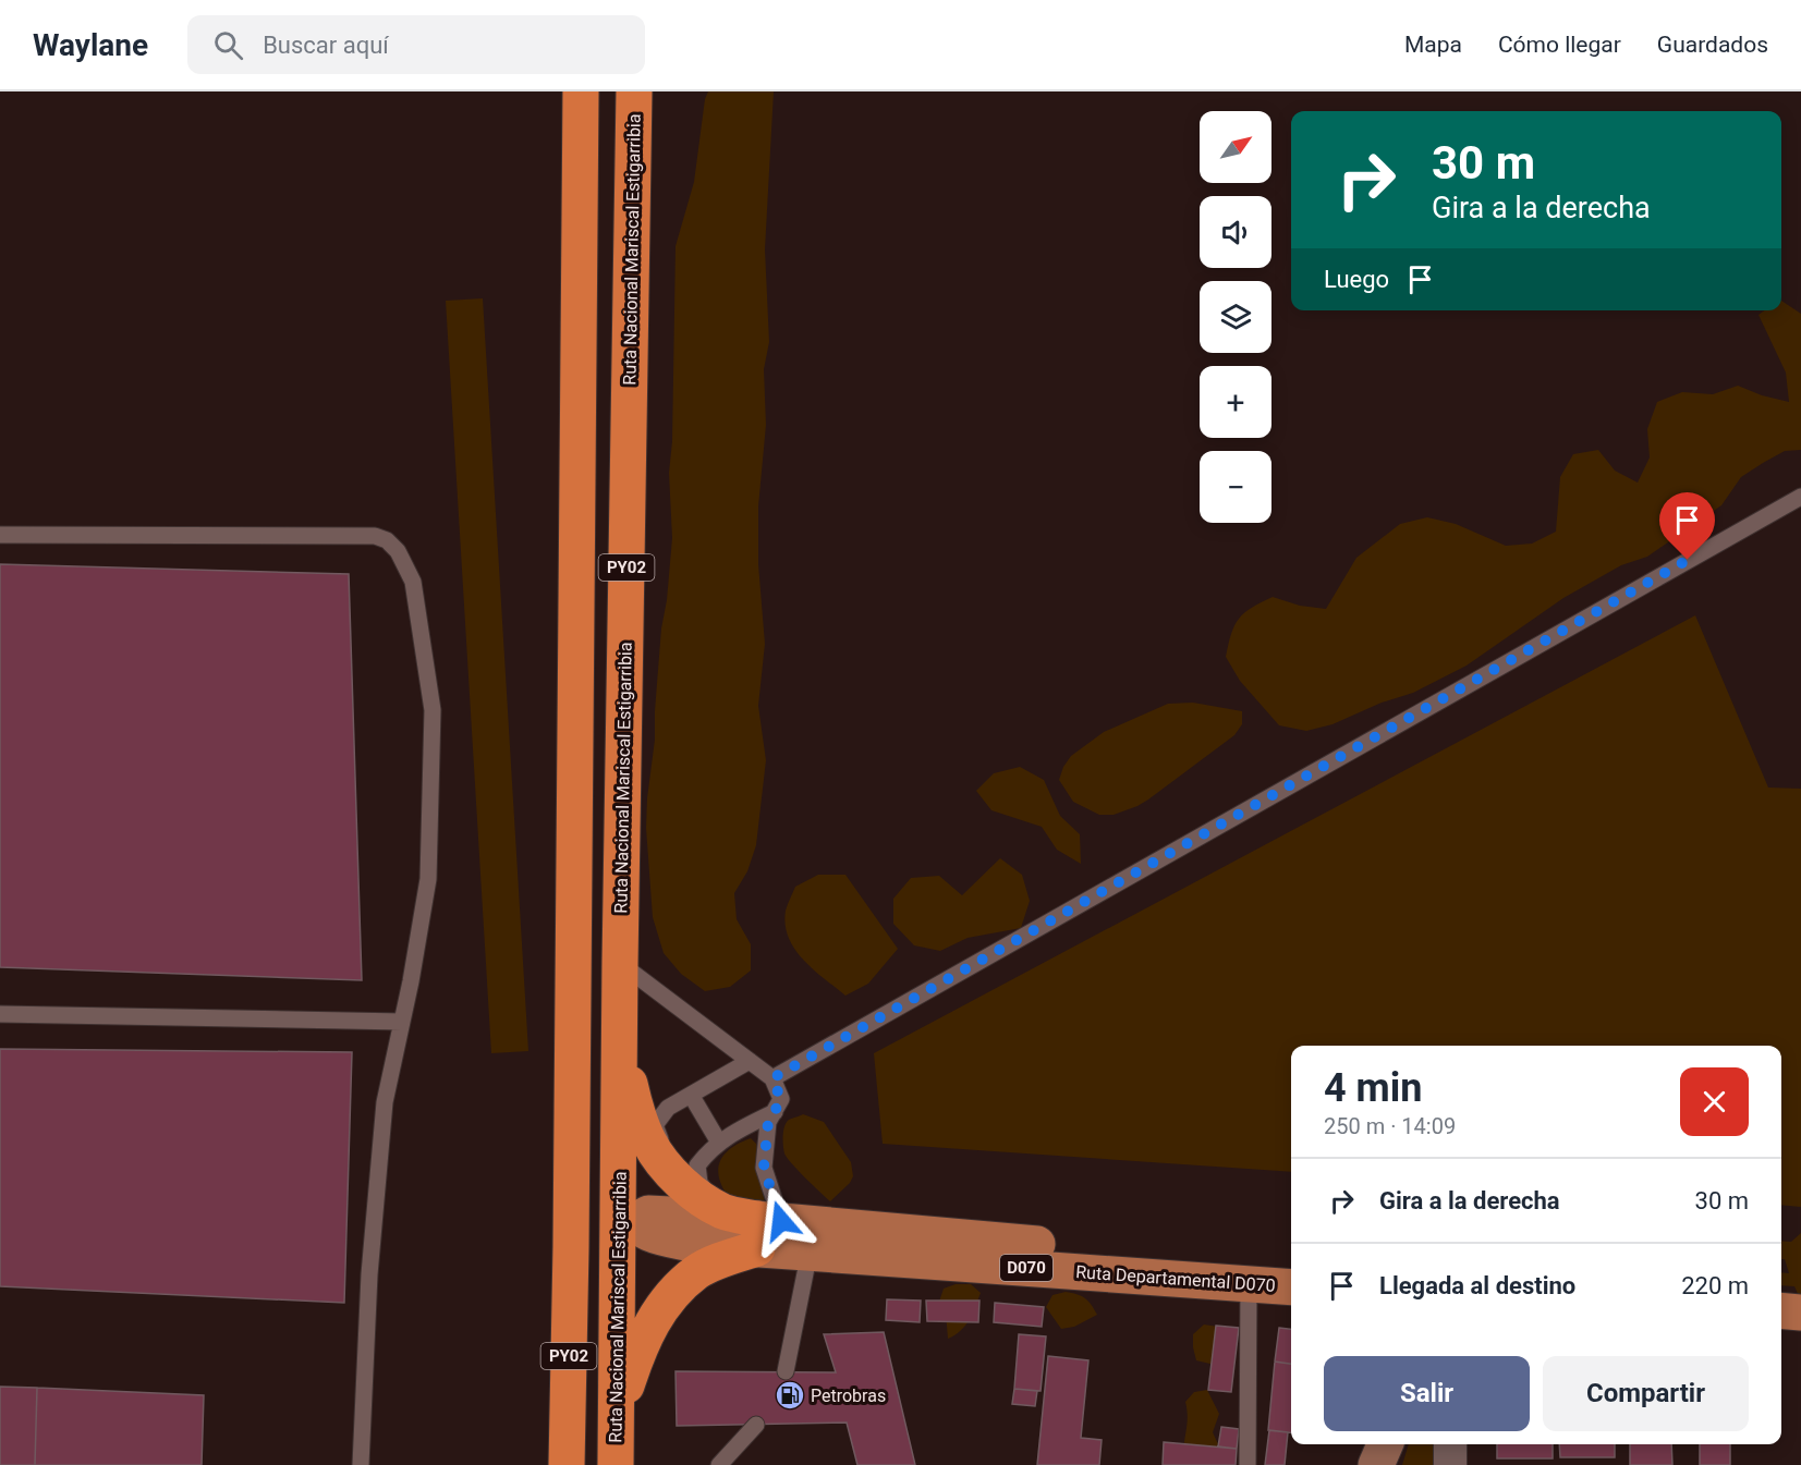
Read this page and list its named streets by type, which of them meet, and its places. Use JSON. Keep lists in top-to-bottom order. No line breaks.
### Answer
{"streets":{"highway":["Ruta Nacional Mariscal Estigarribia","PY02"],"main road":["D070","Ruta Departamental D070"]},"crossings":[["Ruta Nacional Mariscal Estigarribia","Ruta Departamental D070"]],"places":{"fuel station":["Petrobras"]},"north":"top right","page":{"header":"Waylane","search":"Buscar aquí","nav":["Mapa","Cómo llegar","Guardados"],"map_buttons":["+","−"],"turn":["30 m","Gira a la derecha"],"then":"Luego","heading":["4 min","250 m · 14:09"],"list":[{"name":"Gira a la derecha","value":"30 m"},{"name":"Llegada al destino","value":"220 m"}],"buttons":["Salir","Compartir"]}}
